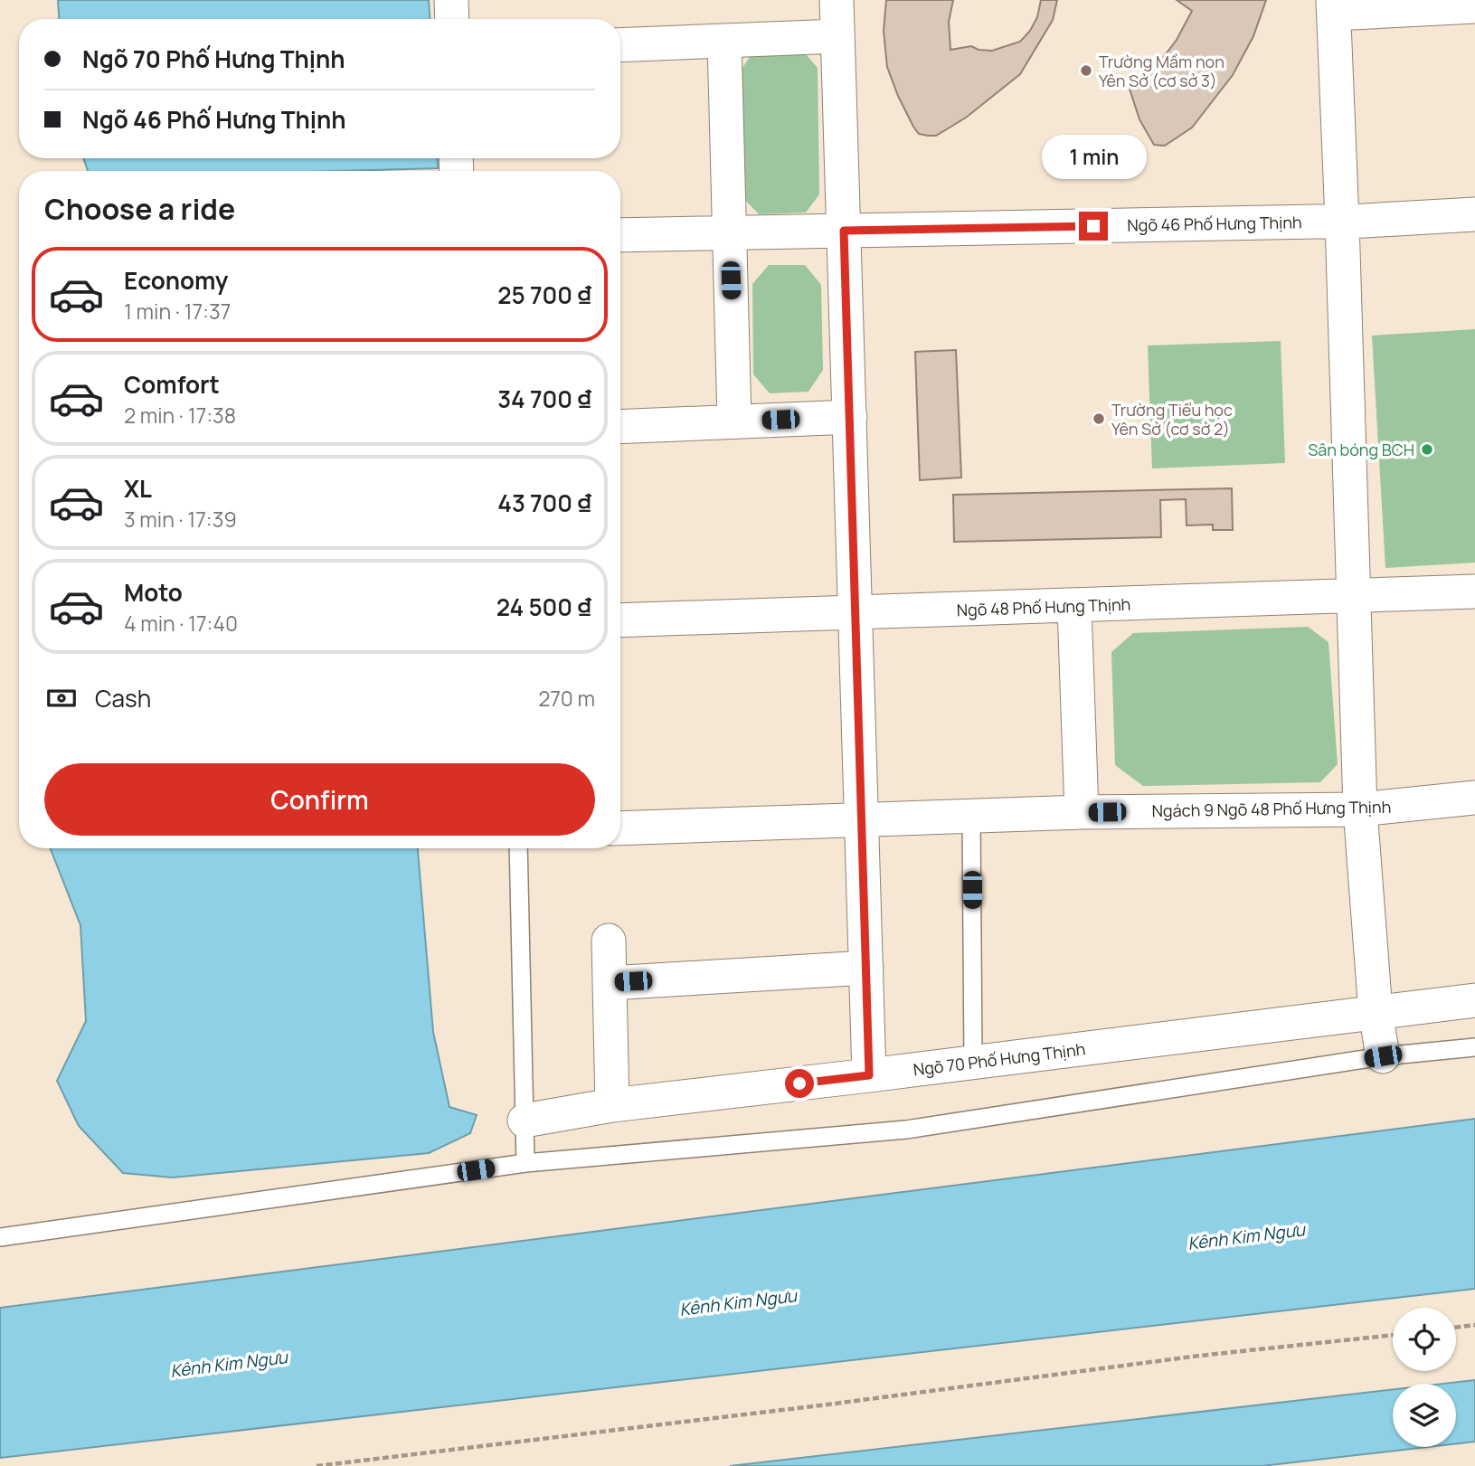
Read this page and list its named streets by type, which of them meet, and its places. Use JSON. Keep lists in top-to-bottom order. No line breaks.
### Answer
{"streets":{"street":["Ngõ 46 Phố Hưng Thịnh","Ngõ 48 Phố Hưng Thịnh","Ngách 9 Ngõ 48 Phố Hưng Thịnh","Ngõ 70 Phố Hưng Thịnh"]},"water":["Kênh Kim Ngưu"],"places":["Trường Mầm non Yên Sở (cơ sở 3)","Trường Tiểu học Yên Sở (cơ sở 2)","Sân bóng BCH"],"page":{"banner":["Ngõ 70 Phố Hưng Thịnh","Ngõ 46 Phố Hưng Thịnh"],"bubble":"1 min","heading":"Choose a ride","list":[{"name":"Economy","note":"1 min · 17:37","value":"25 700 ₫"},{"name":"Comfort","note":"2 min · 17:38","value":"34 700 ₫"},{"name":"XL","note":"3 min · 17:39","value":"43 700 ₫"},{"name":"Moto","note":"4 min · 17:40","value":"24 500 ₫"}],"pay":["Cash","270 m"],"buttons":"Confirm"}}
